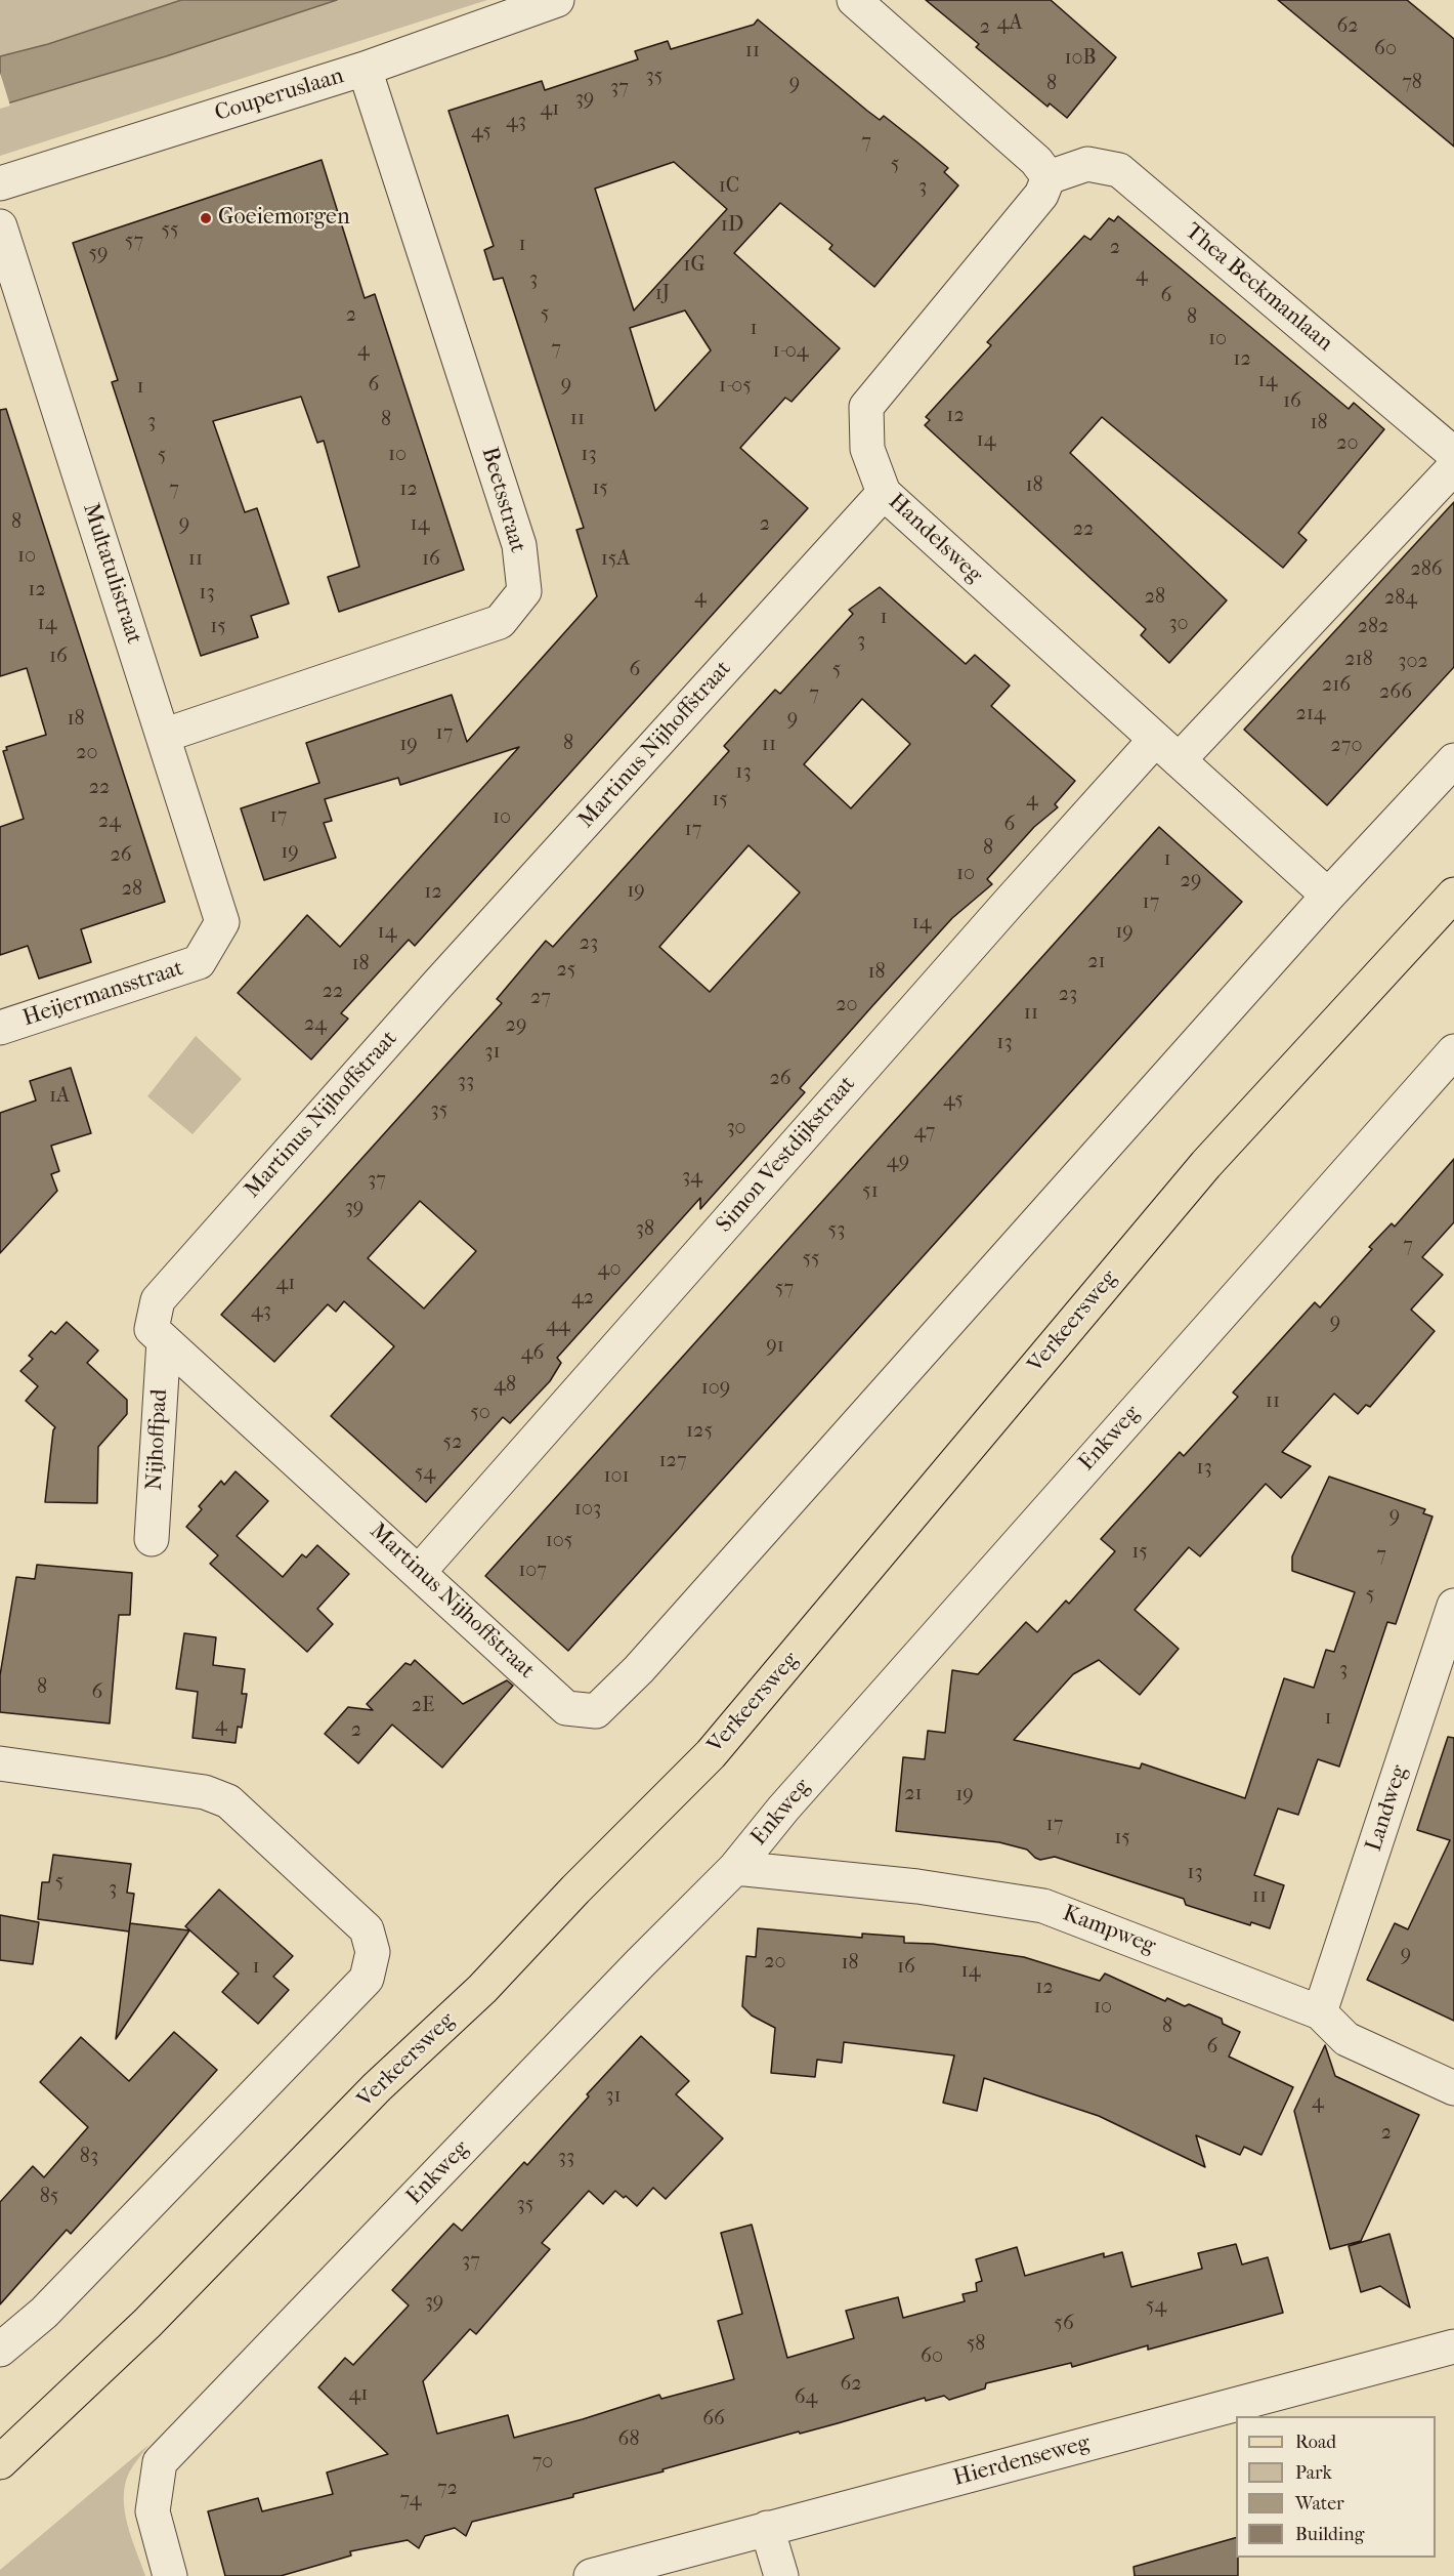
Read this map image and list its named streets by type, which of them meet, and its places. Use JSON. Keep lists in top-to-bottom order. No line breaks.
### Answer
{"streets":{"main road":["Verkeersweg"],"street":["Couperuslaan","Thea Beckmanlaan","Beetsstraat","Handelsweg","Multatulistraat","Martinus Nijhoffstraat","Heijermansstraat","Simon Vestdijkstraat","Enkweg","Nijhoffpad","Landweg","Kampweg","Hierdenseweg"]},"crossings":[["Couperuslaan","Beetsstraat"],["Thea Beckmanlaan","Handelsweg"],["Beetsstraat","Multatulistraat"],["Handelsweg","Martinus Nijhoffstraat"],["Handelsweg","Simon Vestdijkstraat"],["Multatulistraat","Heijermansstraat"],["Martinus Nijhoffstraat","Simon Vestdijkstraat"],["Martinus Nijhoffstraat","Nijhoffpad"],["Enkweg","Kampweg"],["Landweg","Kampweg"]],"places":["Goeiemorgen"],"house_numbers":["4A","62","2","60","11","10B","35","78","9","8","37","39","41","43","45","7","5","1C","3","1D","55","57","1","2","59","1G","4","3","1J","6","5","2","8","1","10","7","4","1-04","12","14","6","9","1-05","1","16","12","11","8","3","18","14","20","10","13","5","18","15","7","12","8","9","14","2","22","10","11","16","15A","286","12","13","4","28","284","1","14","30","15","282","3","16","218","302","6","5","216","266","7","214","18","9","17","8","19","11","270","20","13","22","15","4","17","10","24","6","17","8","19","26","1","10","29","28","19","12","17","14","14","19","23","21","18","25","18","22","23","27","20","11","24","29","13","31","26","33","1A","45","35","30","47","49","34","37","51","39","38","53","7","55","40","41","57","42","43","9","44","91","46","48","109","11","50","125","52","127","13","54","101","103","9","105","15","7","107","5","3","8","6","2E","1","4","2","21","19","17","15","13","5","3","11","9","20","18","1","16","14","12","10","8","6","31","4","2","83","33","85","35","37","39","54","56","58","60","62","41","64","66","68","70","72","74"],"legend":["Road","Park","Water","Building"]}
